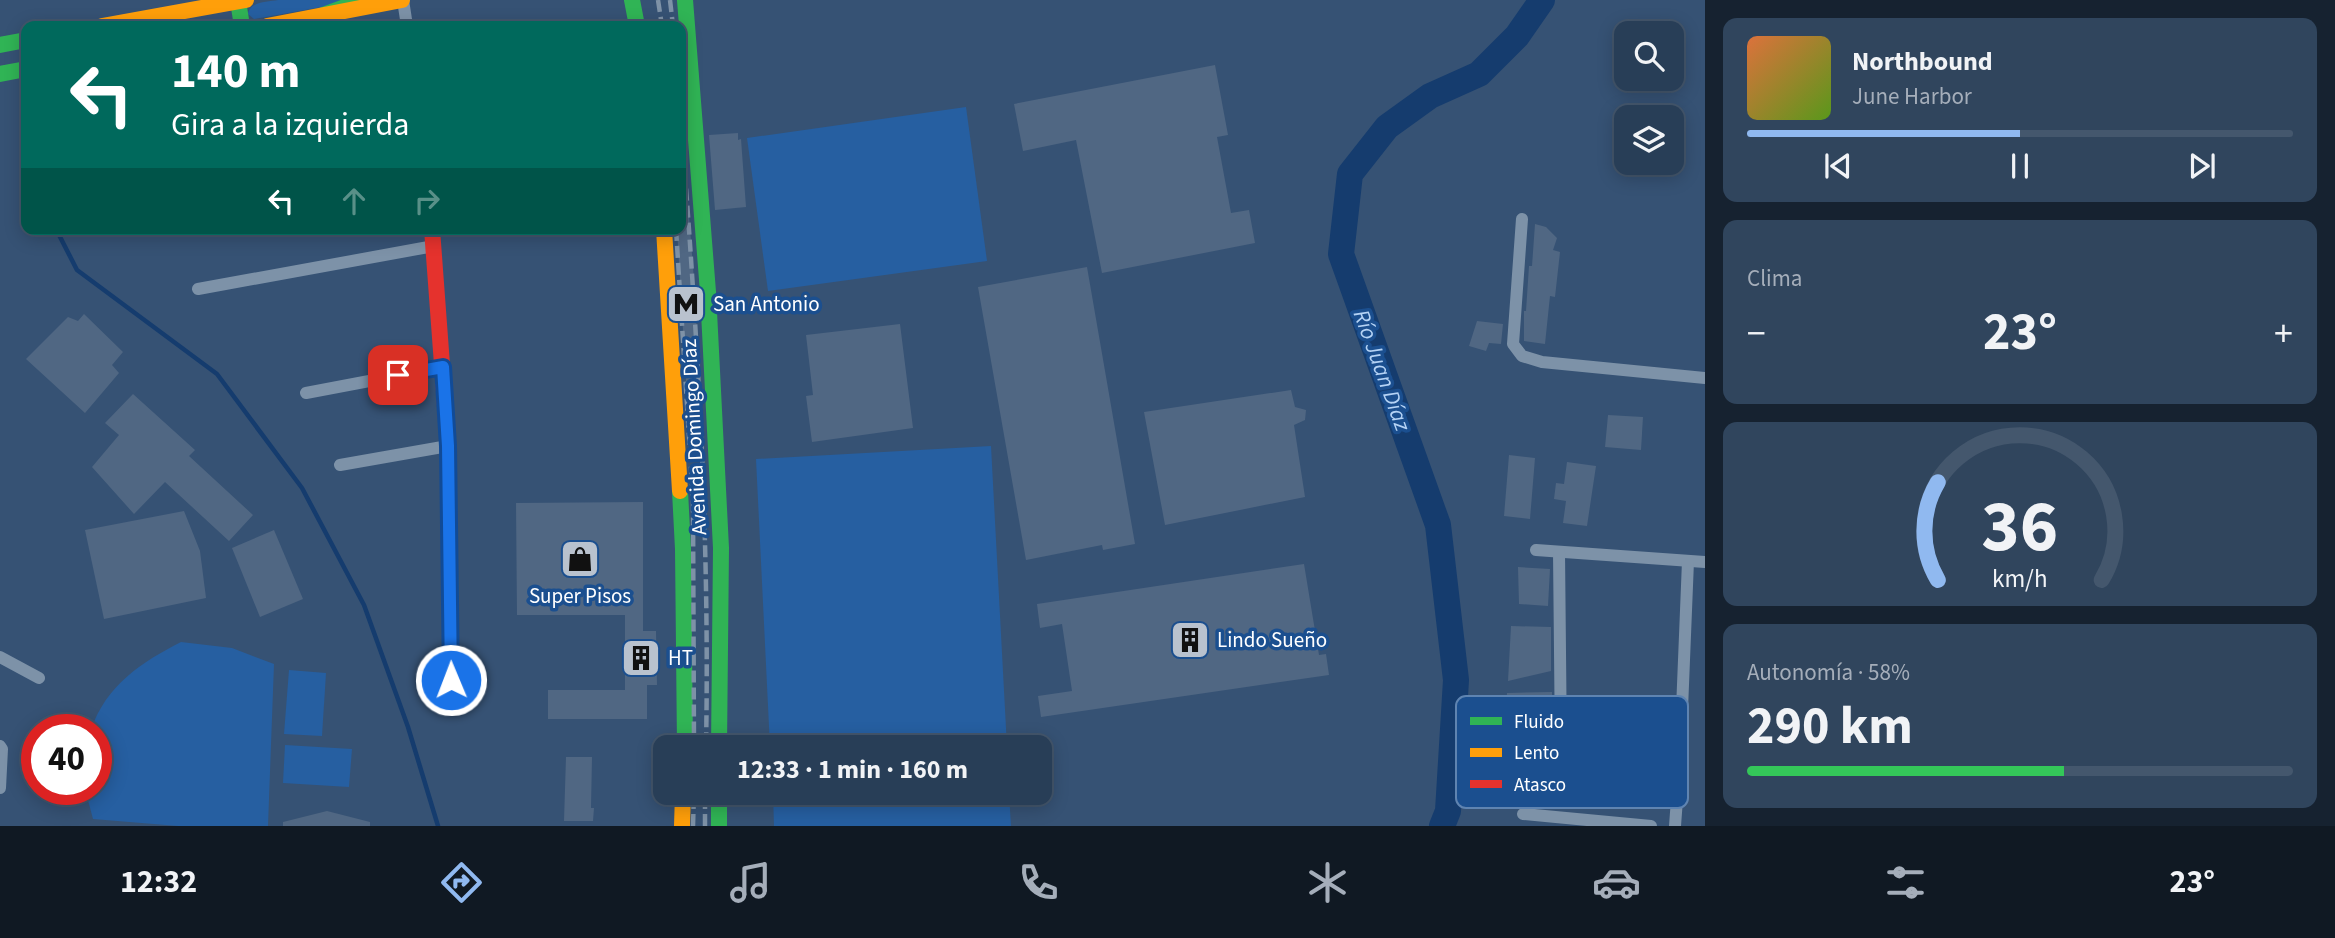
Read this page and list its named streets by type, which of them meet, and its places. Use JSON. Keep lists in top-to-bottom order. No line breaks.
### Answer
{"streets":{"main road":["Avenida Domingo Díaz"]},"water":["Río Juan Díaz"],"places":{"metro station":["San Antonio"],"shop":["Super Pisos"],"building":["Lindo Sueño","HT"]},"legend":["Fluido","Lento","Atasco"],"page":{"turn":["140 m","Gira a la izquierda"],"song":["Northbound","June Harbor"],"tile":["Clima",["Autonomía · 58%","290 km"]],"heat":["−","23°","+"],"limit":"40","trip":"12:33 · 1 min · 160 m","tabs":["12:32","23°"],"gauge":["36","km/h"]}}
